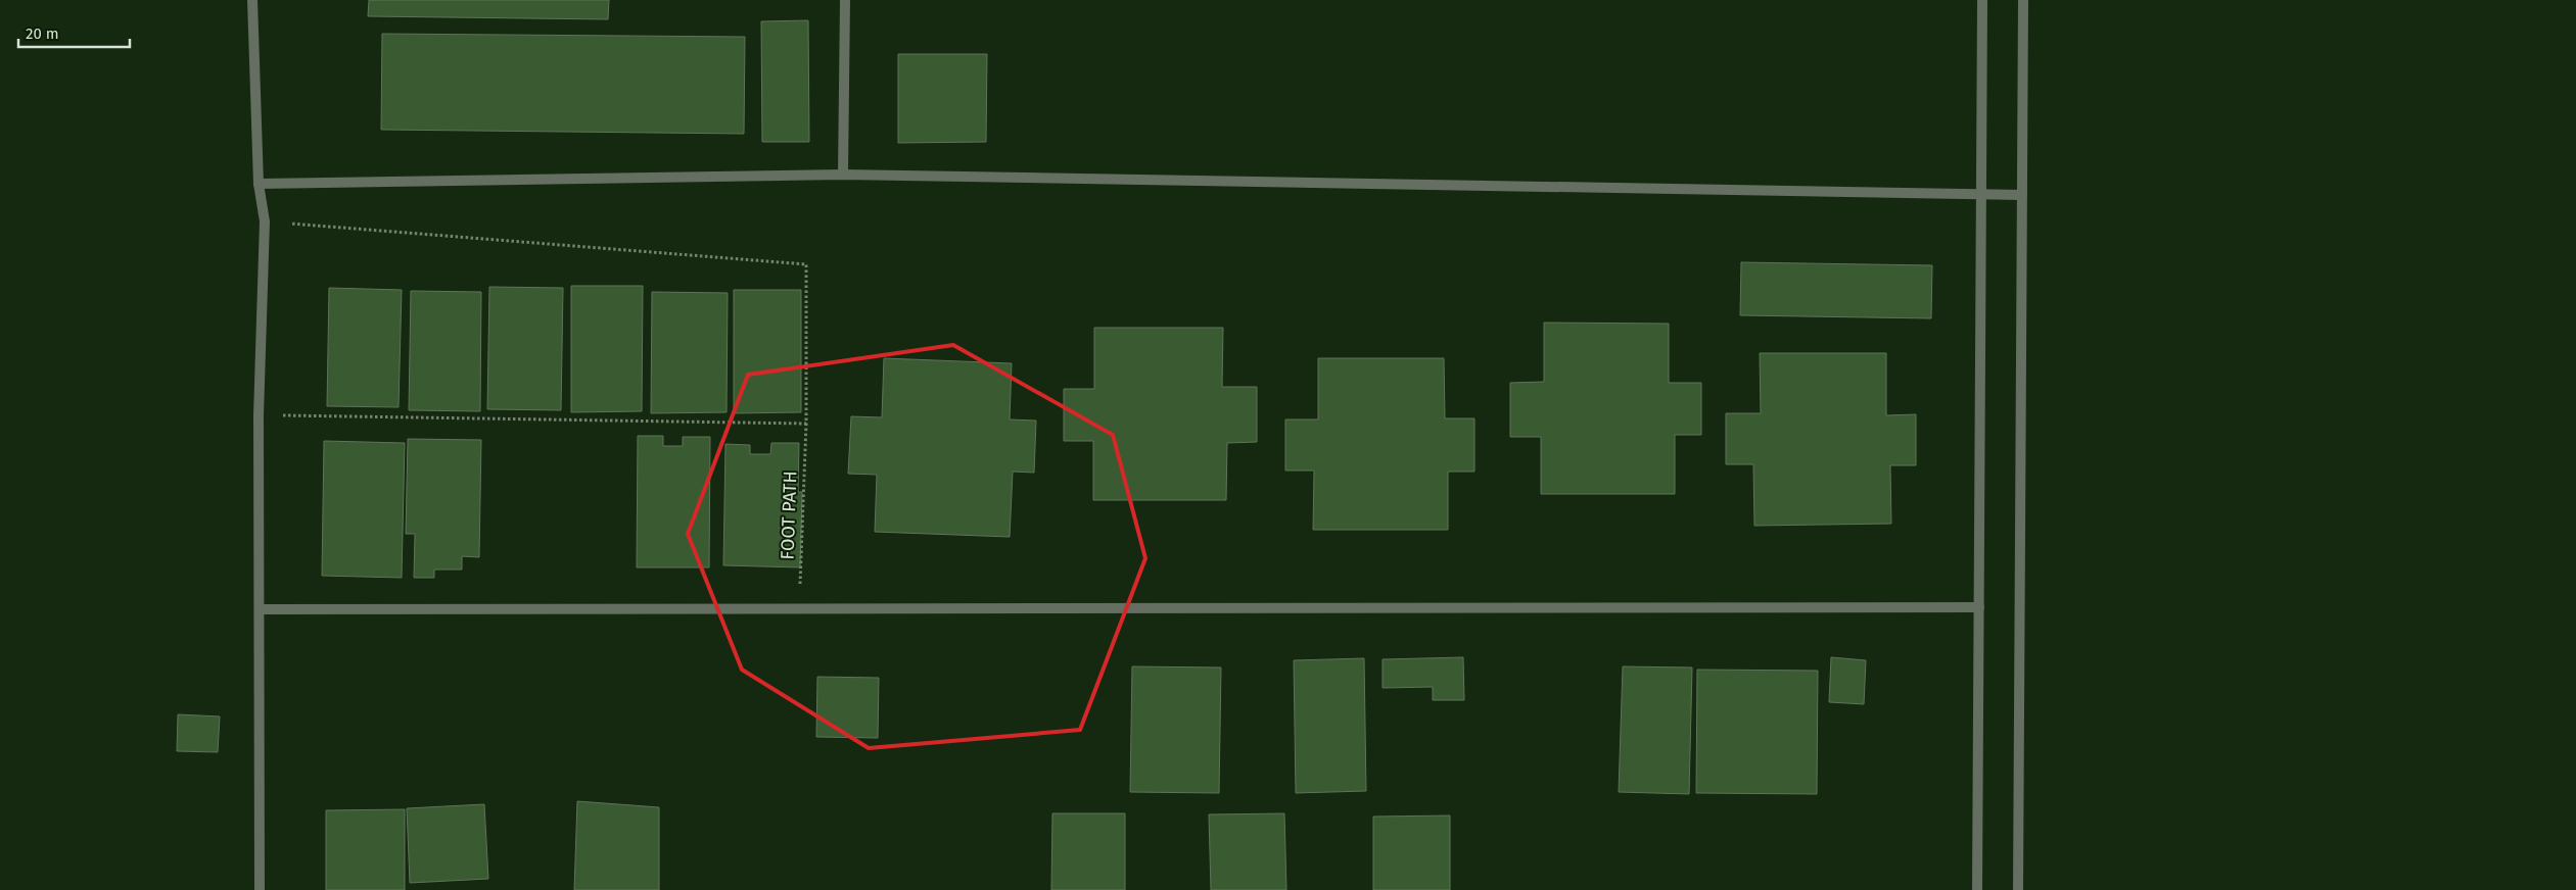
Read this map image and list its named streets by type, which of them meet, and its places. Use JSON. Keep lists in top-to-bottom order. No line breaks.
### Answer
{"streets":{"path":["FOOT PATH"]},"scale_bar":"20 m"}
